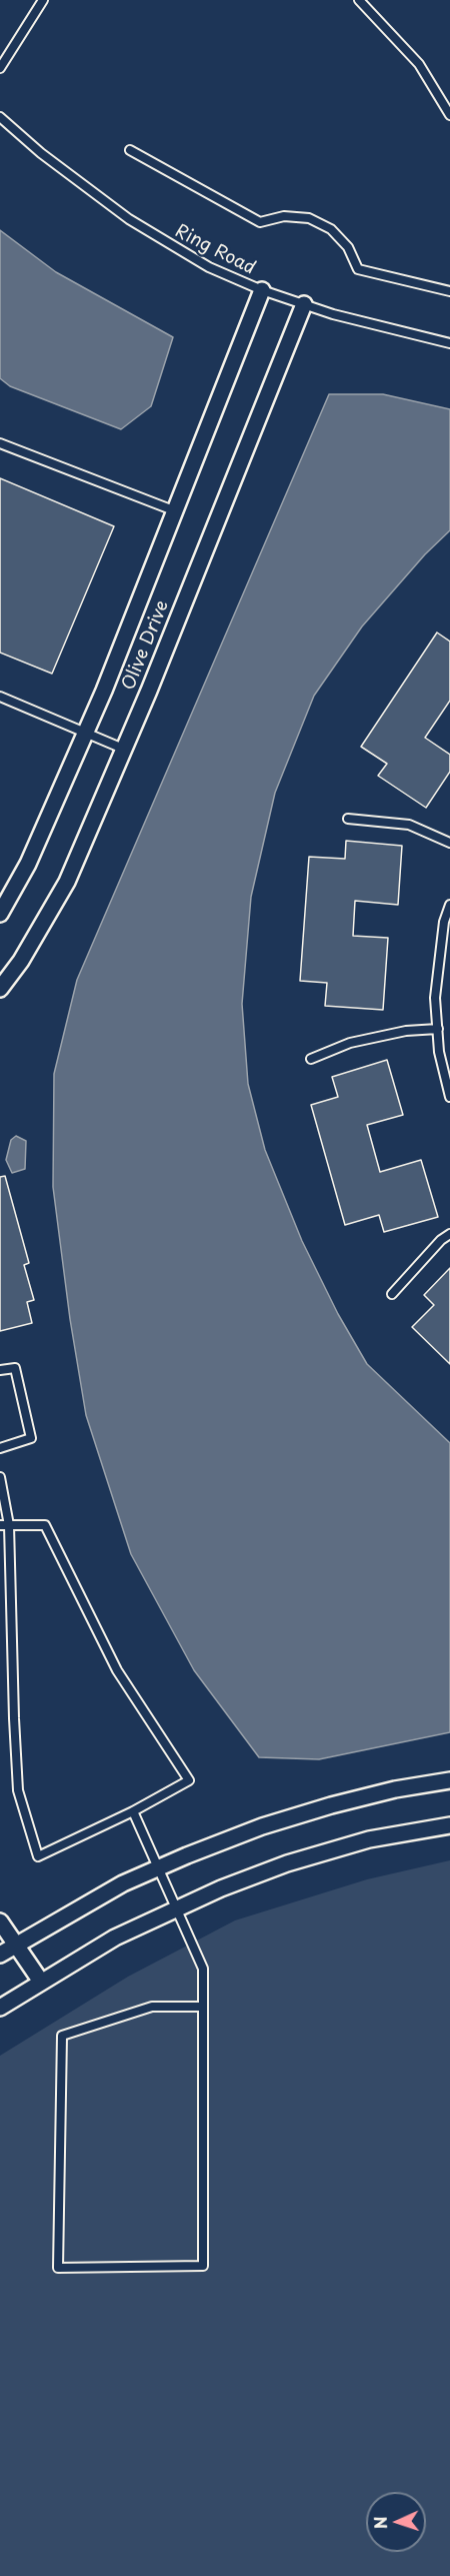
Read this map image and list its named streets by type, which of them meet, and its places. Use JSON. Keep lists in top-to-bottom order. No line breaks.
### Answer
{"streets":{"street":["Olive Drive"],"lane":["Ring Road"]},"crossings":[["Ring Road","Olive Drive"]],"north":"left"}
